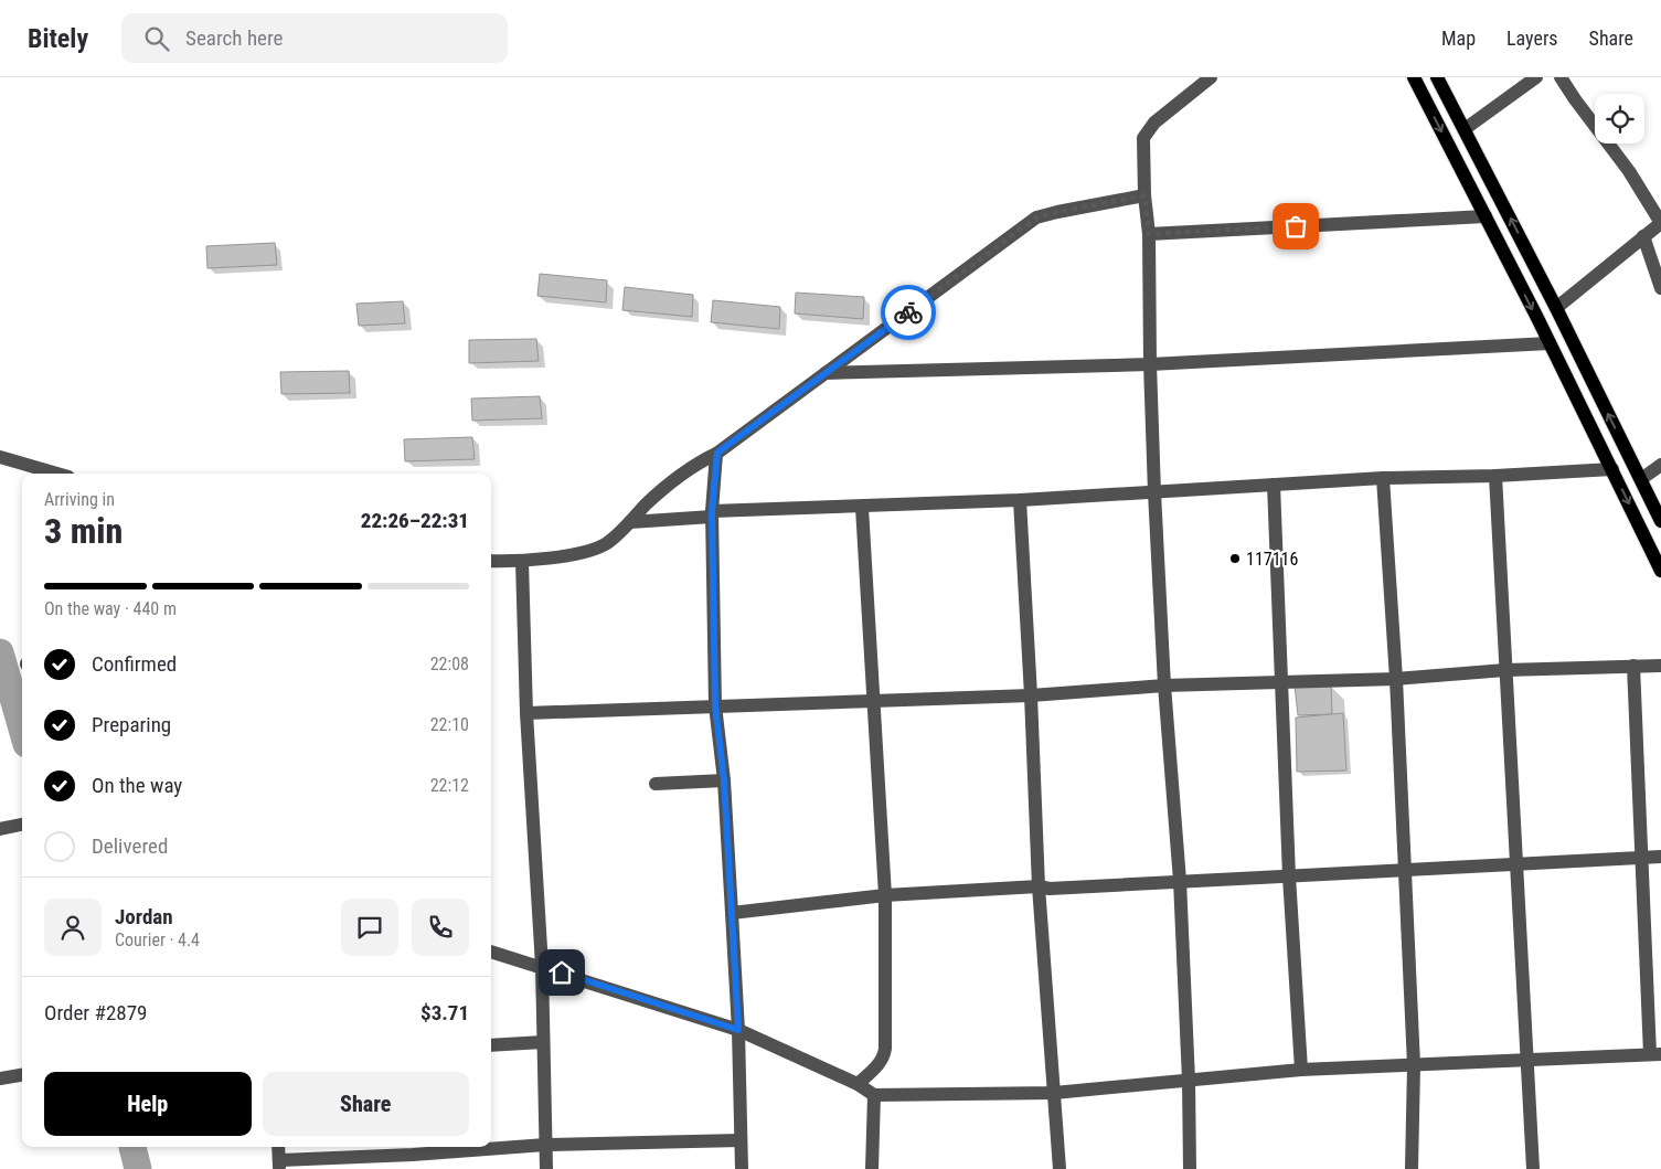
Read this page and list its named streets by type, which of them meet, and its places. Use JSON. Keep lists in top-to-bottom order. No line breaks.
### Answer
{"places":["117116"],"page":{"header":"Bitely","search":"Search here","nav":["Map","Layers","Share"],"heading":["3 min","Arriving in","22:26–22:31"],"panel":["Jordan","Courier · 4.4","Order #2879","$3.71"],"bar":"On the way · 440 m","list":[["Confirmed","22:08"],["Preparing","22:10"],["On the way","22:12"],"Delivered"],"buttons":["Help","Share"]}}
